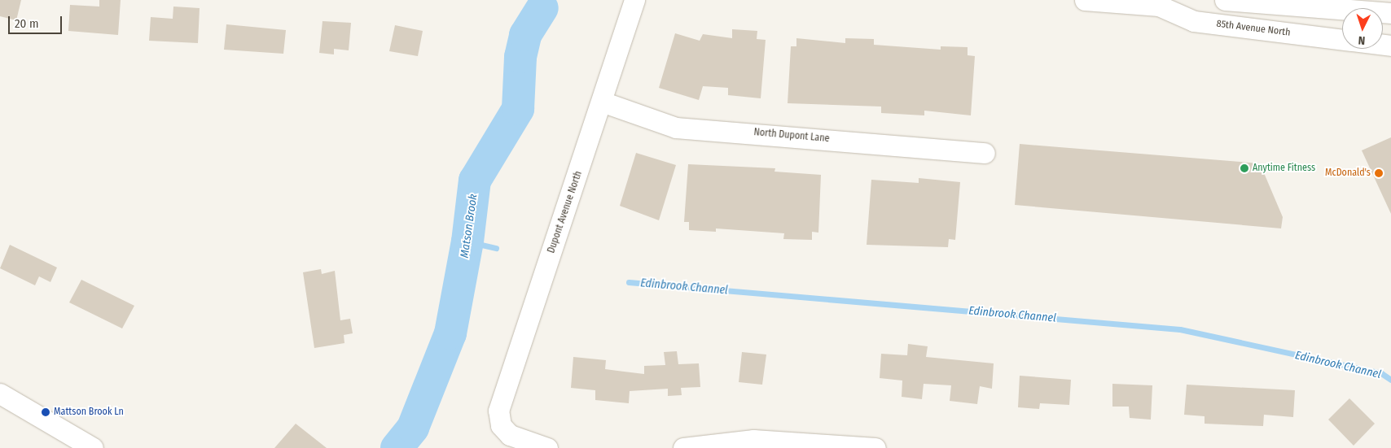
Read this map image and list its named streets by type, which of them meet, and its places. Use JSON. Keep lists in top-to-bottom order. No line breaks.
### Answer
{"streets":{"street":["85th Avenue North","North Dupont Lane","Dupont Avenue North"]},"crossings":[["North Dupont Lane","Dupont Avenue North"]],"water":["Matson Brook","Edinbrook Channel"],"places":["Anytime Fitness","McDonald's","Mattson Brook Ln"],"scale_bar":"20 m","north":"bottom"}
